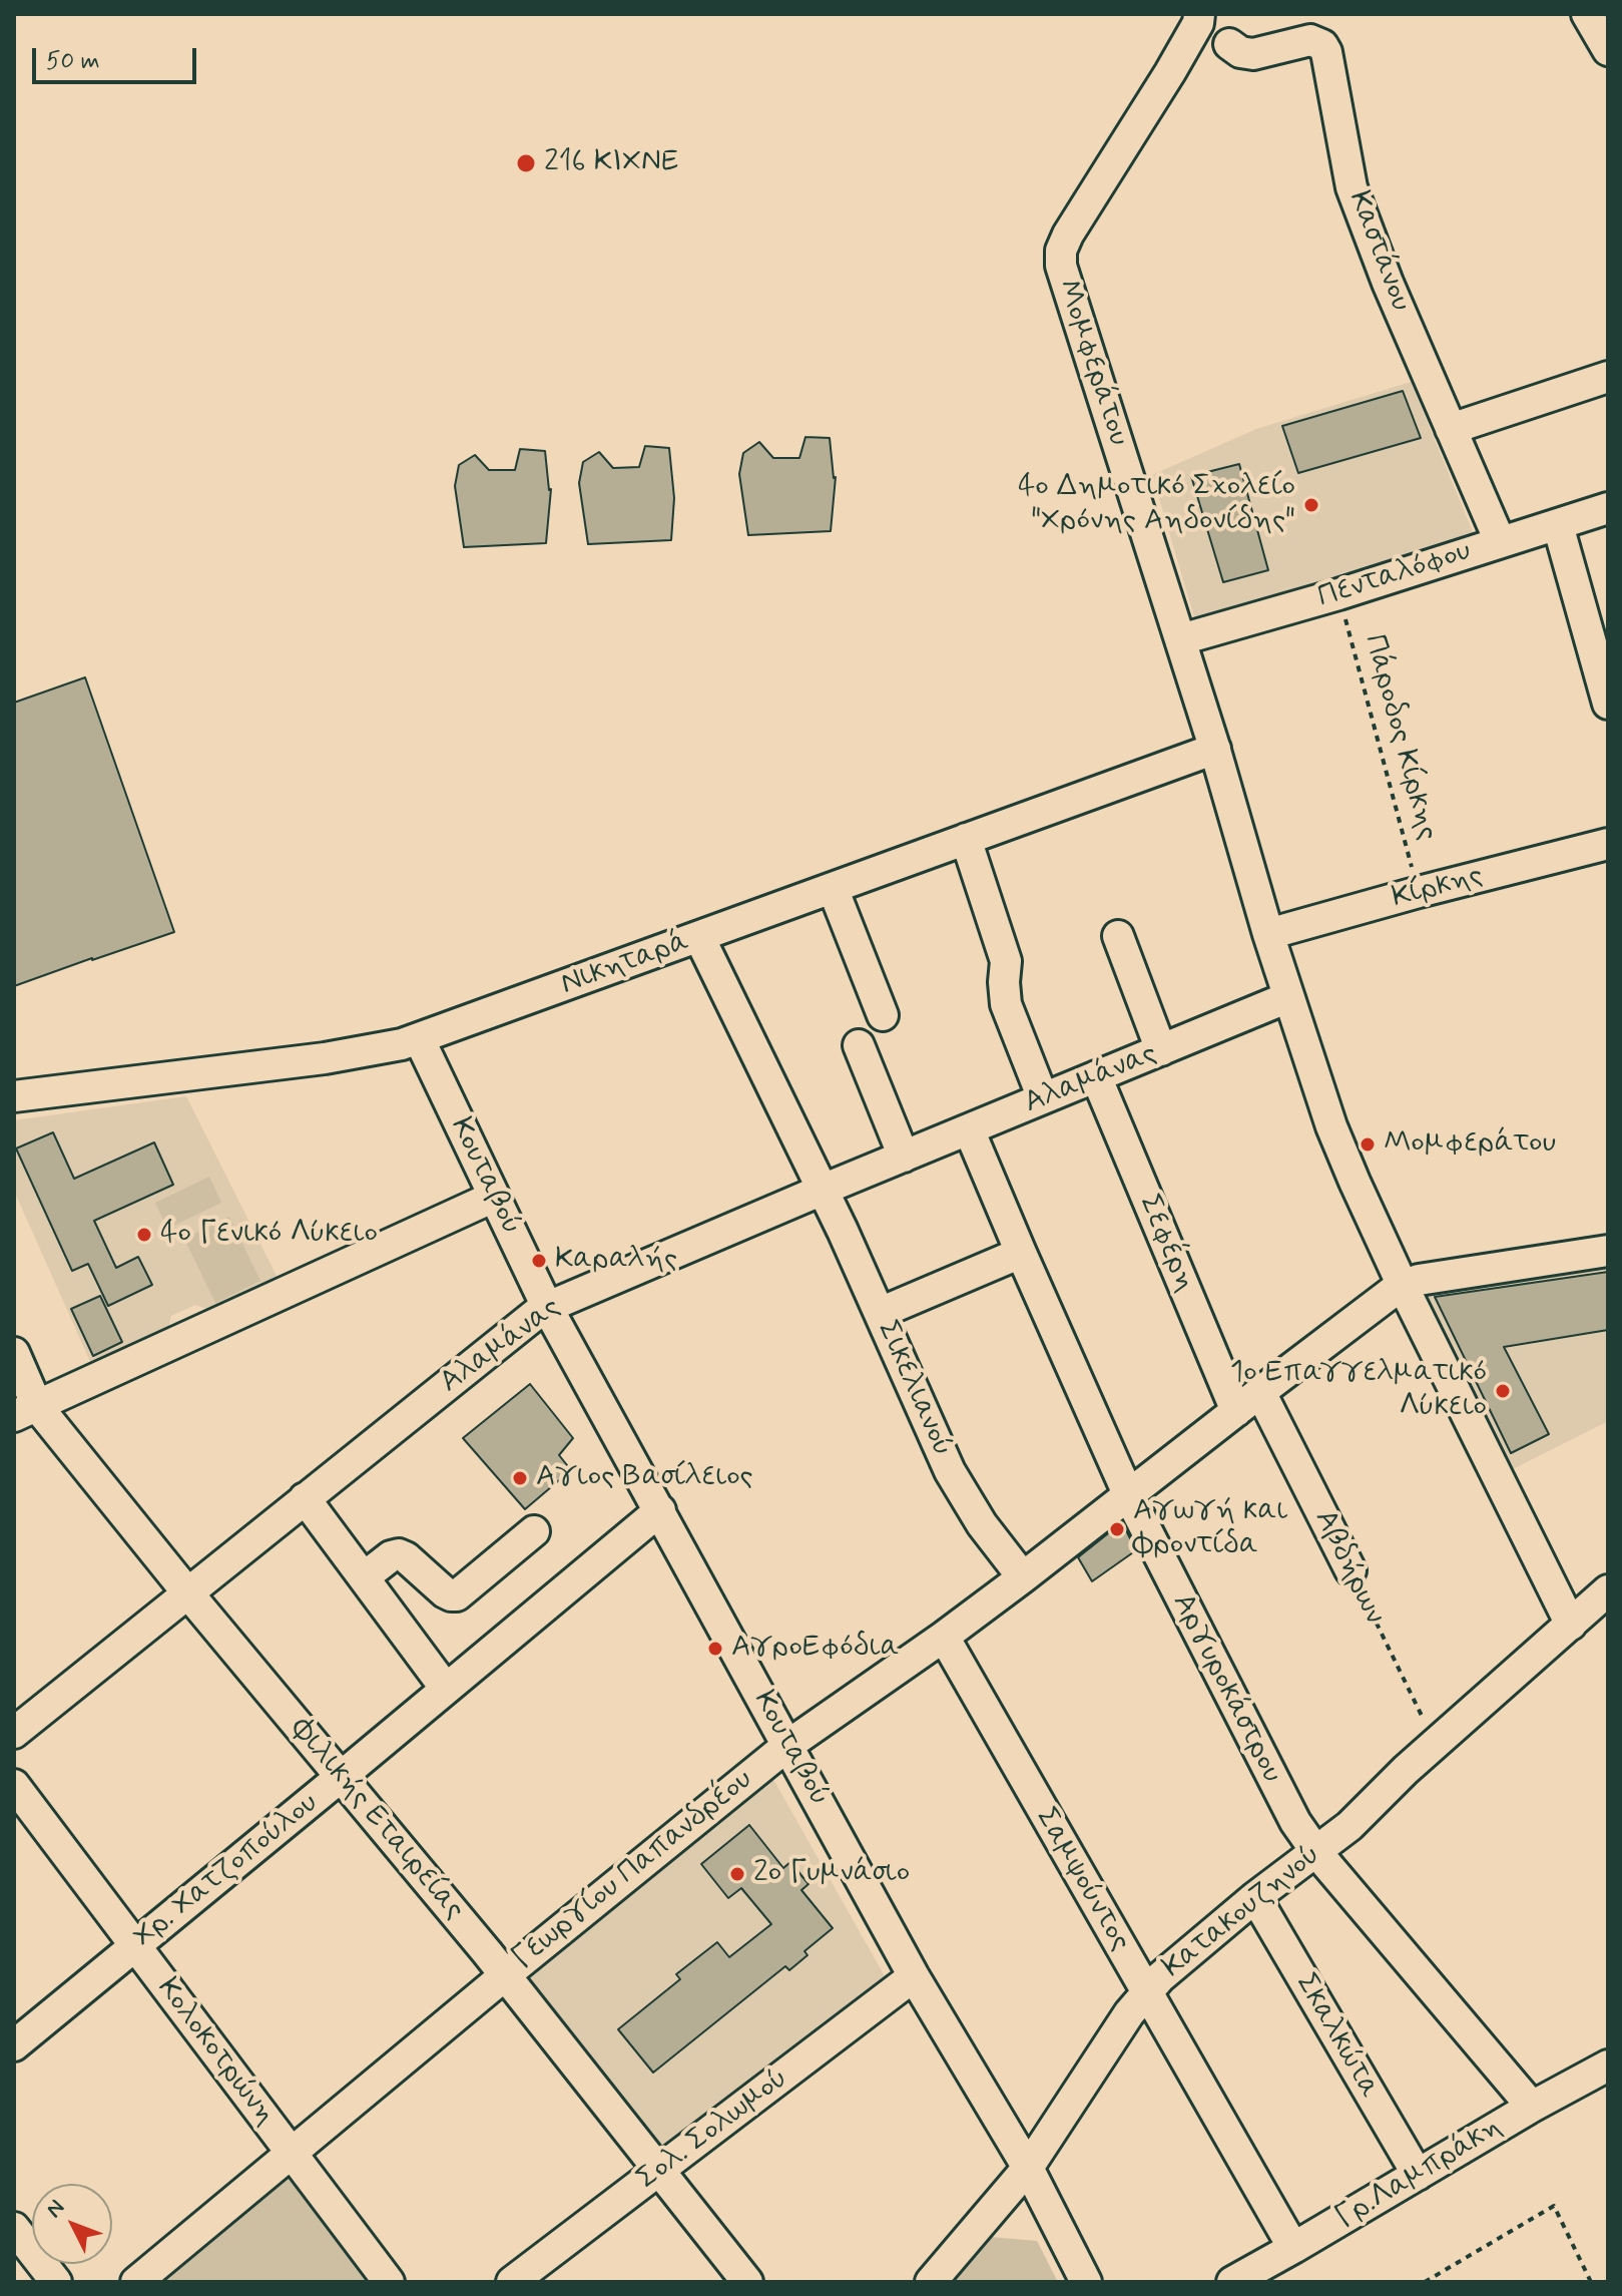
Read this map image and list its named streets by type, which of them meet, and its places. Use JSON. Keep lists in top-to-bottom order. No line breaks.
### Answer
{"streets":{"street":["Καστάνου","Μομφεράτου","Πενταλόφου","Κίρκης","Νικηταρά","Αλαμάνας","Κουταβού","Σεφέρη","Σικελιανού","Αβδήρων","Αργυροκάστρου","Φιλικής Εταιρείας","Γεωργίου Παπανδρέου","Χρ. Χατζοπούλου","Σαμψούντος","Κατακουζηνού","Σκαλκώτα","Κολοκοτρώνη","Σολ. Σολωμού","Γρ.Λαμπράκη"],"path":["Πάροδος Κίρκης"]},"crossings":[["Καστάνου","Πενταλόφου"],["Μομφεράτου","Πενταλόφου"],["Μομφεράτου","Κίρκης"],["Μομφεράτου","Νικηταρά"],["Μομφεράτου","Αλαμάνας"],["Μομφεράτου","Γεωργίου Παπανδρέου"],["Μομφεράτου","Κατακουζηνού"],["Πενταλόφου","Πάροδος Κίρκης"],["Πάροδος Κίρκης","Κίρκης"],["Νικηταρά","Κουταβού"],["Νικηταρά","Σικελιανού"],["Αλαμάνας","Κουταβού"],["Αλαμάνας","Σεφέρη"],["Αλαμάνας","Σικελιανού"],["Αλαμάνας","Αργυροκάστρου"],["Αλαμάνας","Φιλικής Εταιρείας"],["Κουταβού","Γεωργίου Παπανδρέου"],["Κουταβού","Χρ. Χατζοπούλου"],["Κουταβού","Κατακουζηνού"],["Κουταβού","Σολ. Σολωμού"],["Σεφέρη","Γεωργίου Παπανδρέου"],["Σικελιανού","Γεωργίου Παπανδρέου"],["Αβδήρων","Γεωργίου Παπανδρέου"],["Αβδήρων","Κατακουζηνού"],["Αργυροκάστρου","Γεωργίου Παπανδρέου"],["Αργυροκάστρου","Κατακουζηνού"],["Αργυροκάστρου","Γρ.Λαμπράκη"],["Φιλικής Εταιρείας","Γεωργίου Παπανδρέου"],["Φιλικής Εταιρείας","Χρ. Χατζοπούλου"],["Φιλικής Εταιρείας","Σολ. Σολωμού"],["Γεωργίου Παπανδρέου","Σαμψούντος"],["Γεωργίου Παπανδρέου","Κολοκοτρώνη"],["Χρ. Χατζοπούλου","Κολοκοτρώνη"],["Σαμψούντος","Κατακουζηνού"],["Σαμψούντος","Γρ.Λαμπράκη"],["Κατακουζηνού","Σκαλκώτα"],["Σκαλκώτα","Γρ.Λαμπράκη"]],"places":["216 ΚΙΧΝΕ","4ο Δημοτικό Σχολείο \"Χρόνης Αηδονίδης\"","Μομφεράτου","4ο Γενικό Λύκειο","Καραλής","1ο Επαγγελματικό Λύκειο","Αγιος Βασίλειος","Αγωγή και Φροντίδα","ΑγροΕφόδια","2ο Γυμνάσιο"],"scale_bar":"50 m","north":"top left"}
